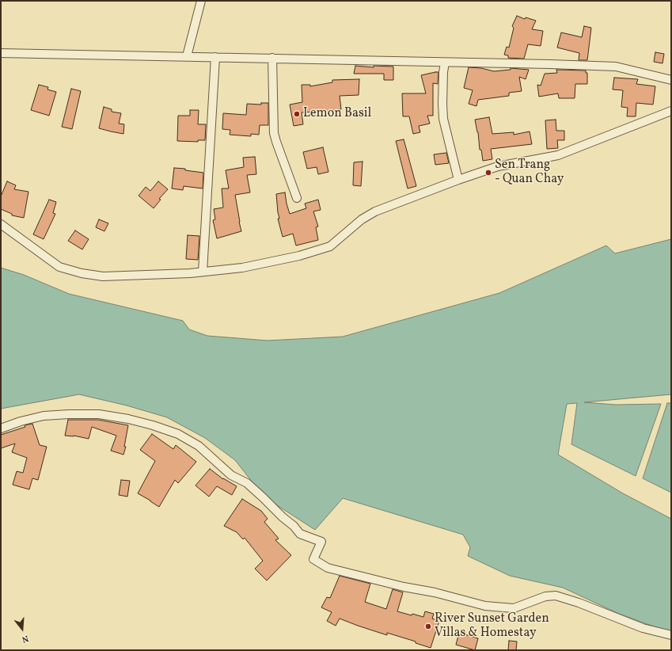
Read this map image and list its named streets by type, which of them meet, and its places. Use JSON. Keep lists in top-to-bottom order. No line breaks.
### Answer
{"places":["Lemon Basil","Sen Trang - Quan Chay","River Sunset Garden Villas & Homestay"],"north":"bottom"}
